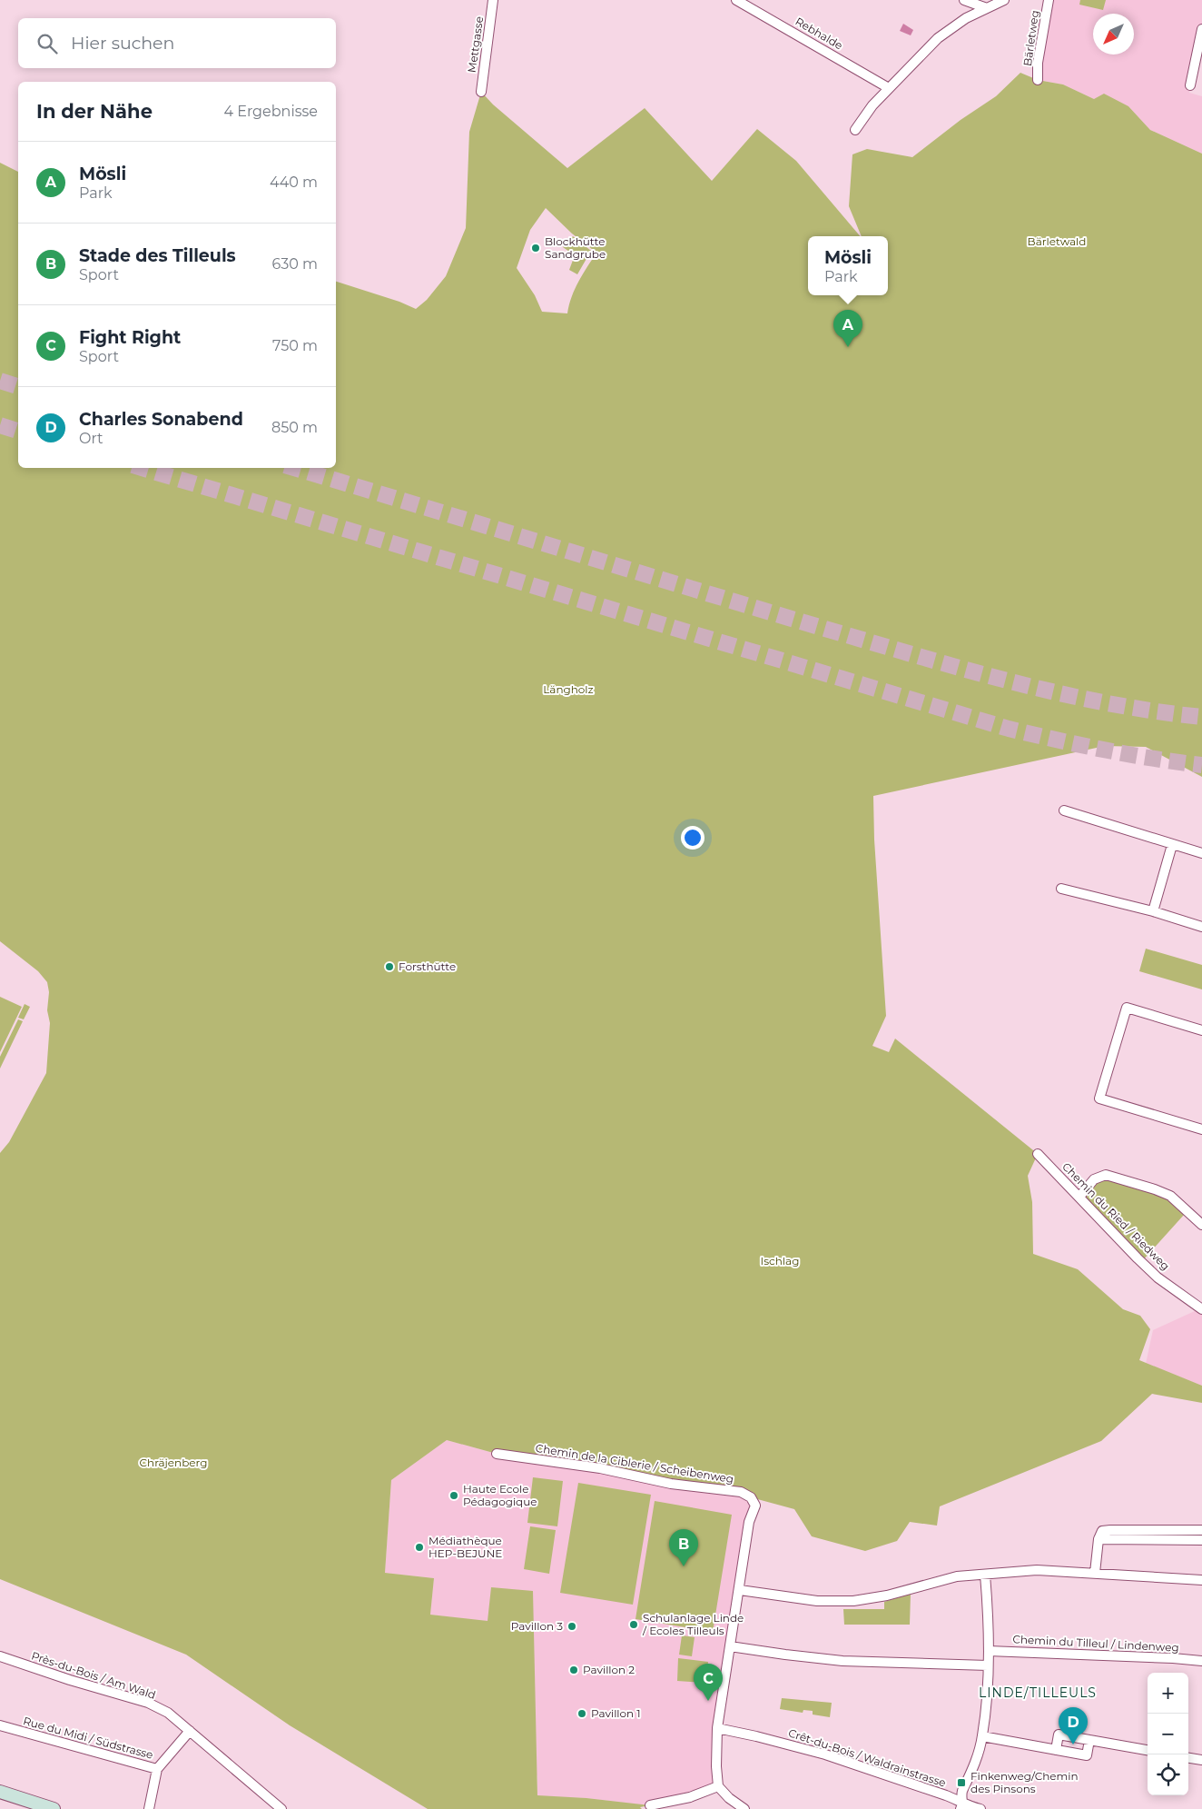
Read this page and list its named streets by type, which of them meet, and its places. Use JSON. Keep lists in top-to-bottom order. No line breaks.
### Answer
{"streets":{"street":["Rebhalde","Bärletweg","Mettgasse","Chemin du Ried / Riedweg","Chemin de la Ciblerie / Scheibenweg","Chemin du Tilleul / Lindenweg","Près-du-Bois / Am Wald","Rue du Midi / Südstrasse","Crêt-du-Bois / Waldrainstrasse"]},"crossings":[["Chemin de la Ciblerie / Scheibenweg","Crêt-du-Bois / Waldrainstrasse"]],"districts":["LINDE/TILLEULS"],"parks":["Bärletwald","Längholz","Ischlag","Chräjenberg"],"places":{"other":["Blockhütte Sandgrube","Forsthütte","Haute Ecole Pédagogique","Médiathèque HEP-BEJUNE","Schulanlage Linde / Ecoles Tilleuls","Pavillon 3","Pavillon 2","Pavillon 1"],"transit":["Finkenweg/Chemin des Pinsons"]},"north":"bottom left","page":{"search":"Hier suchen","heading":["In der Nähe","4 Ergebnisse"],"list":[{"mark":"A","name":"Mösli","note":"Park","value":"440 m"},{"mark":"B","name":"Stade des Tilleuls","note":"Sport","value":"630 m"},{"mark":"C","name":"Fight Right","note":"Sport","value":"750 m"},{"mark":"D","name":"Charles Sonabend","note":"Ort","value":"850 m"}],"popup":["Mösli","Park"],"pins":["A","B","C","D"],"map_buttons":["+","−"]}}
